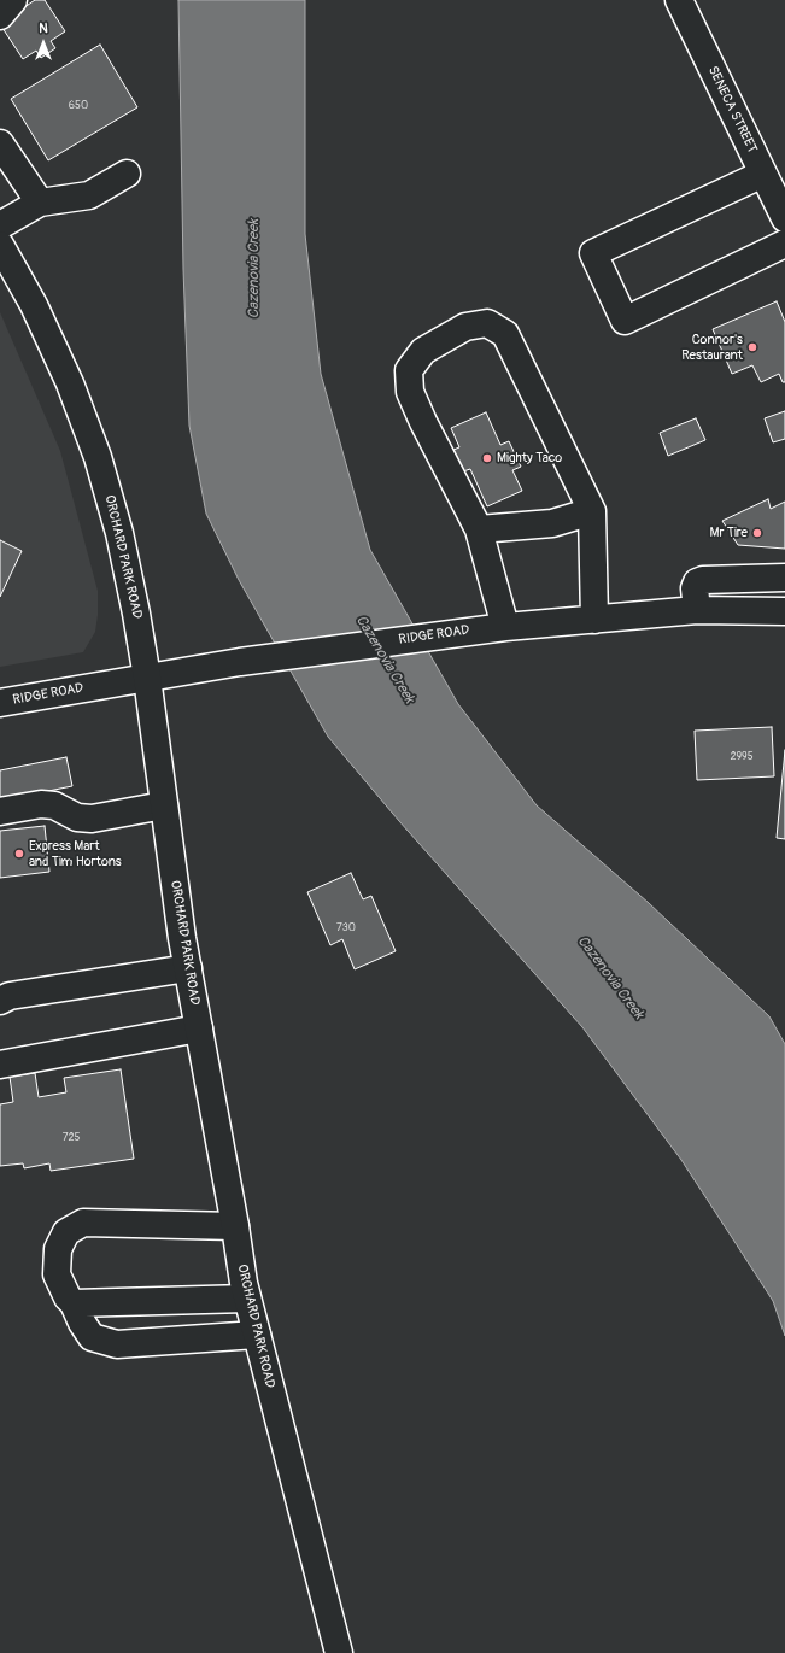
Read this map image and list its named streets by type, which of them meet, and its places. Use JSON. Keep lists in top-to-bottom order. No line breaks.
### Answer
{"streets":{"main road":["SENECA STREET","ORCHARD PARK ROAD","RIDGE ROAD"]},"crossings":[["ORCHARD PARK ROAD","RIDGE ROAD"]],"water":["Cazenovia Creek"],"places":["Connor's Restaurant","Mighty Taco","Mr Tire","Express Mart and Tim Hortons"],"house_numbers":["650","2995","730","725"],"north":"top"}
